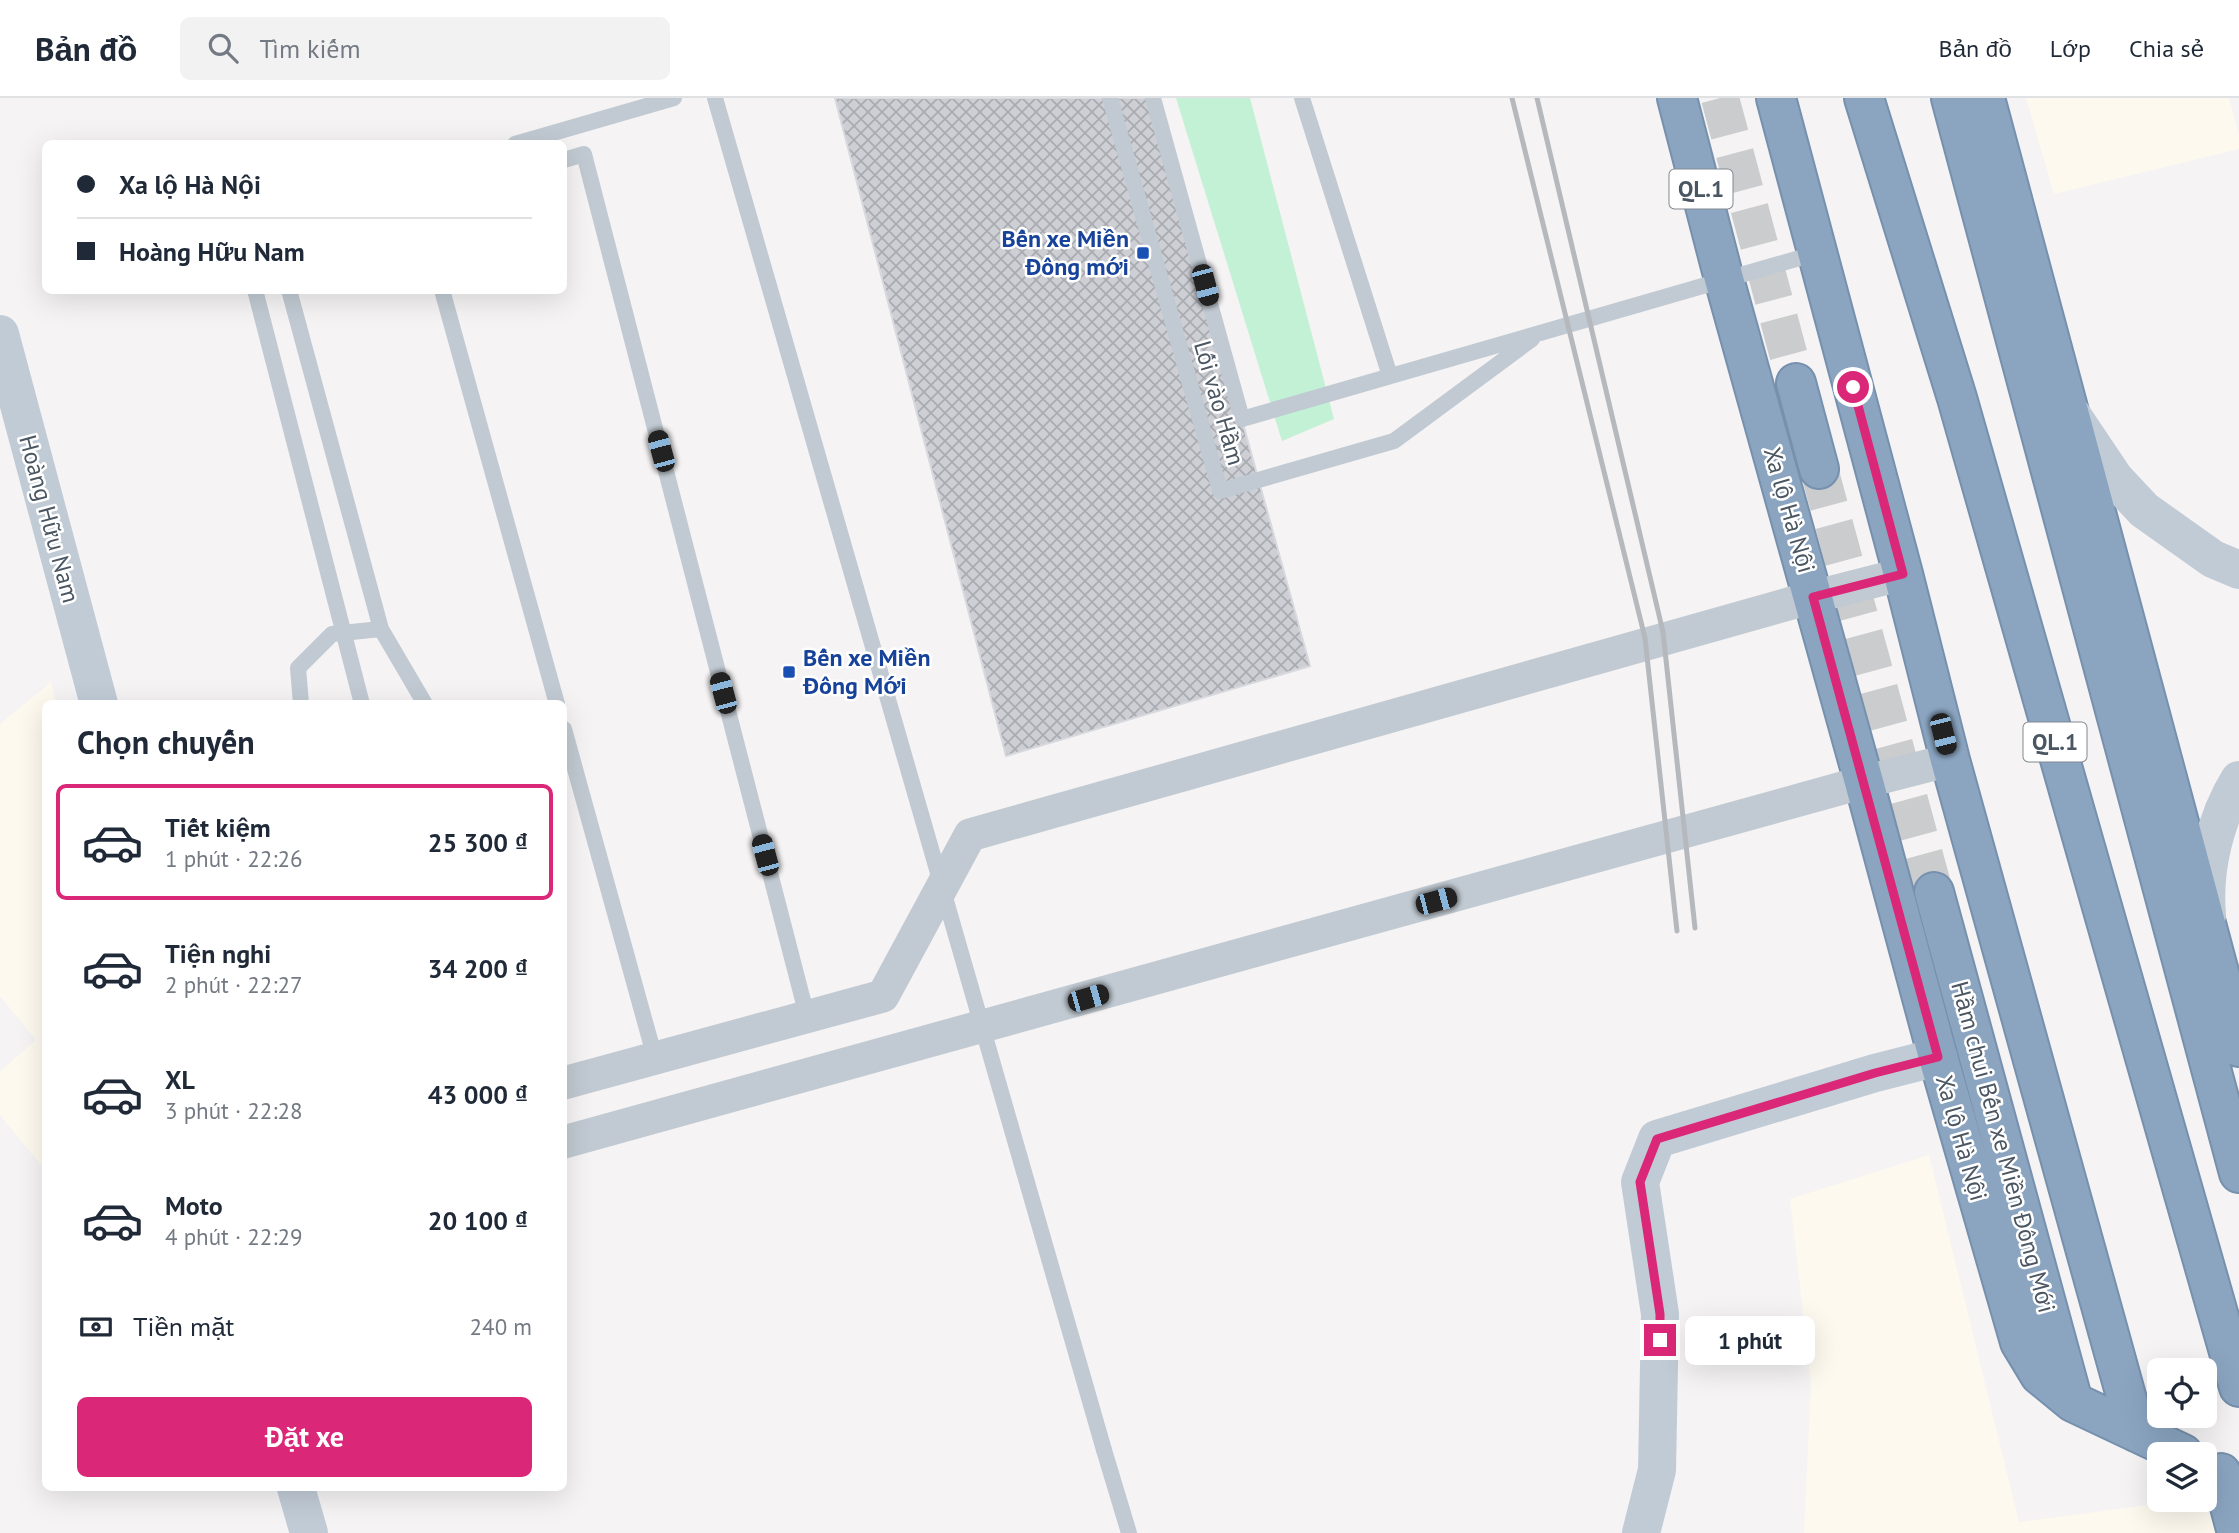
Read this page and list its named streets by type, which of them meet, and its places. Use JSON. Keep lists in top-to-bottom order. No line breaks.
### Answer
{"streets":{"highway":["QL.1","Xa lộ Hà Nội","Hầm chui Bến xe Miền Đông Mới"],"main road":["Hoàng Hữu Nam"],"lane":["Lối vào Hầm"]},"crossings":[["Xa lộ Hà Nội","Hầm chui Bến xe Miền Đông Mới"]],"places":{"transit":["Bến xe Miền Đông mới","Bến xe Miền Đông Mới"]},"page":{"header":"Bản đồ","search":"Tìm kiếm","nav":["Bản đồ","Lớp","Chia sẻ"],"banner":["Xa lộ Hà Nội","Hoàng Hữu Nam"],"heading":"Chọn chuyến","list":[{"name":"Tiết kiệm","note":"1 phút · 22:26","value":"25 300 ₫"},{"name":"Tiện nghi","note":"2 phút · 22:27","value":"34 200 ₫"},{"name":"XL","note":"3 phút · 22:28","value":"43 000 ₫"},{"name":"Moto","note":"4 phút · 22:29","value":"20 100 ₫"}],"pay":["Tiền mặt","240 m"],"bubble":"1 phút","buttons":"Đặt xe"}}
